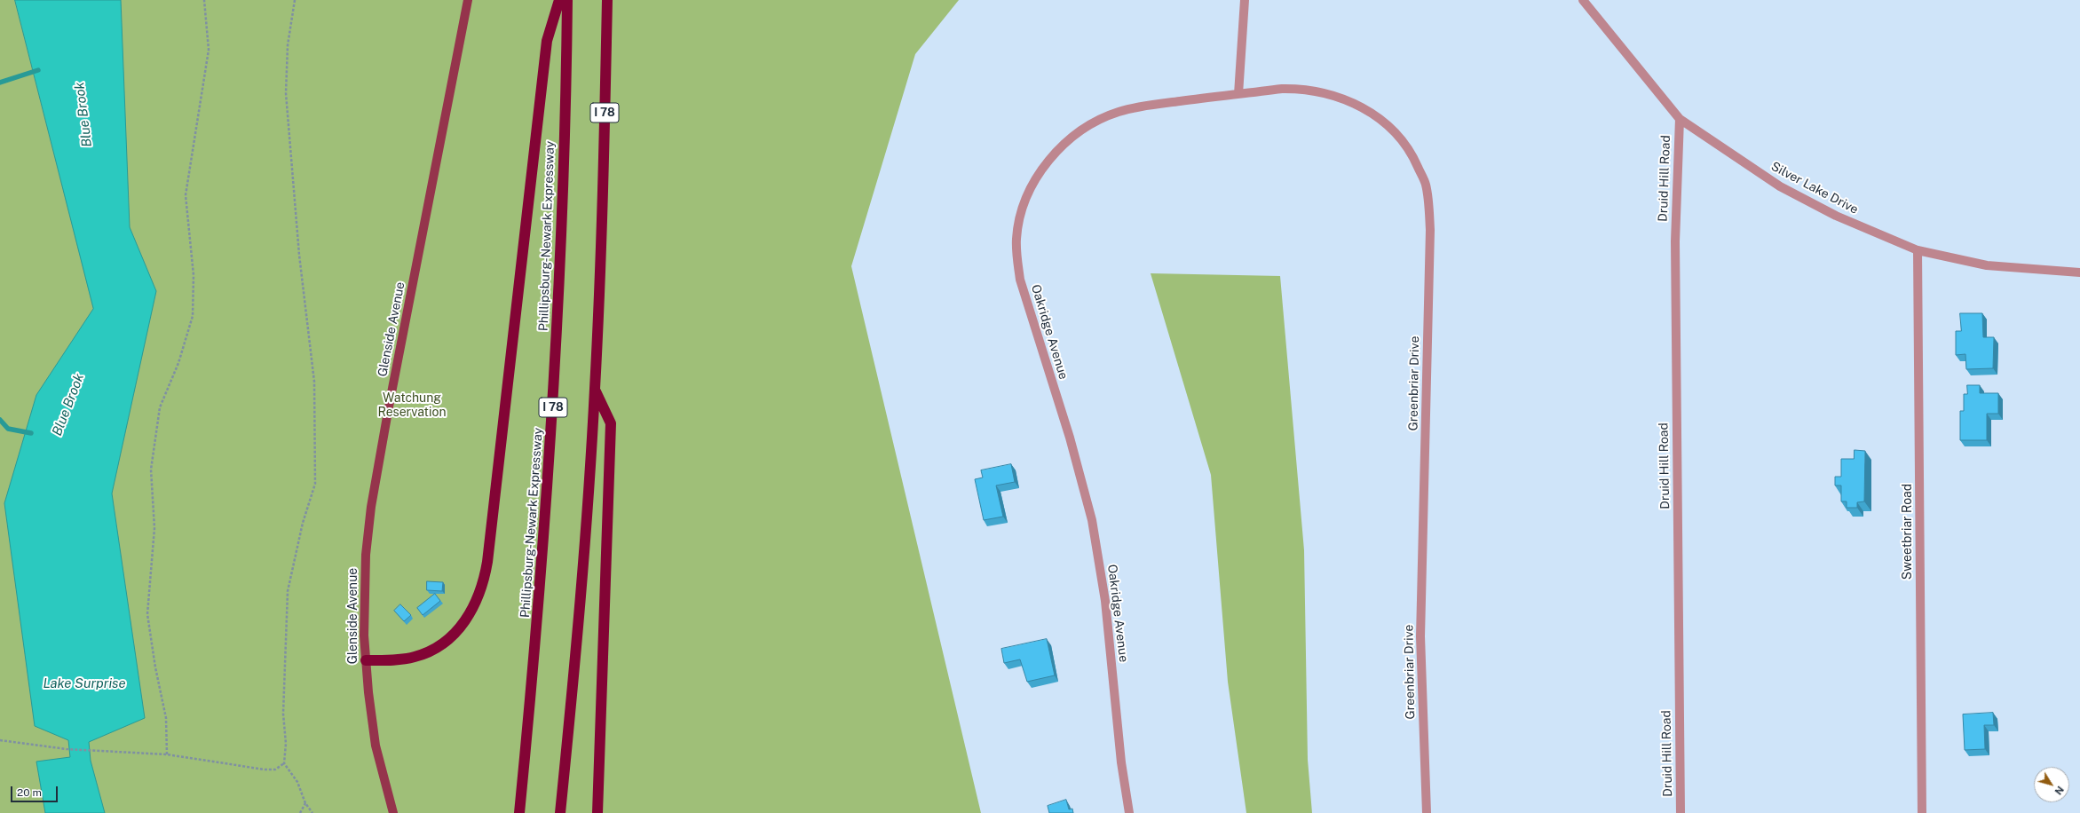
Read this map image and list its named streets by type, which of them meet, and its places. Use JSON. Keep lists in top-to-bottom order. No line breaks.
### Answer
{"streets":{"highway":["I 78","Phillipsburg-Newark Expressway"],"main road":["Glenside Avenue"],"street":["Druid Hill Road","Silver Lake Drive","Oakridge Avenue","Greenbriar Drive","Sweetbriar Road"]},"crossings":[["Druid Hill Road","Silver Lake Drive"],["Silver Lake Drive","Sweetbriar Road"],["Oakridge Avenue","Greenbriar Drive"]],"water":["Blue Brook","Lake Surprise"],"parks":["Watchung Reservation"],"scale_bar":"20 m","north":"bottom right"}
